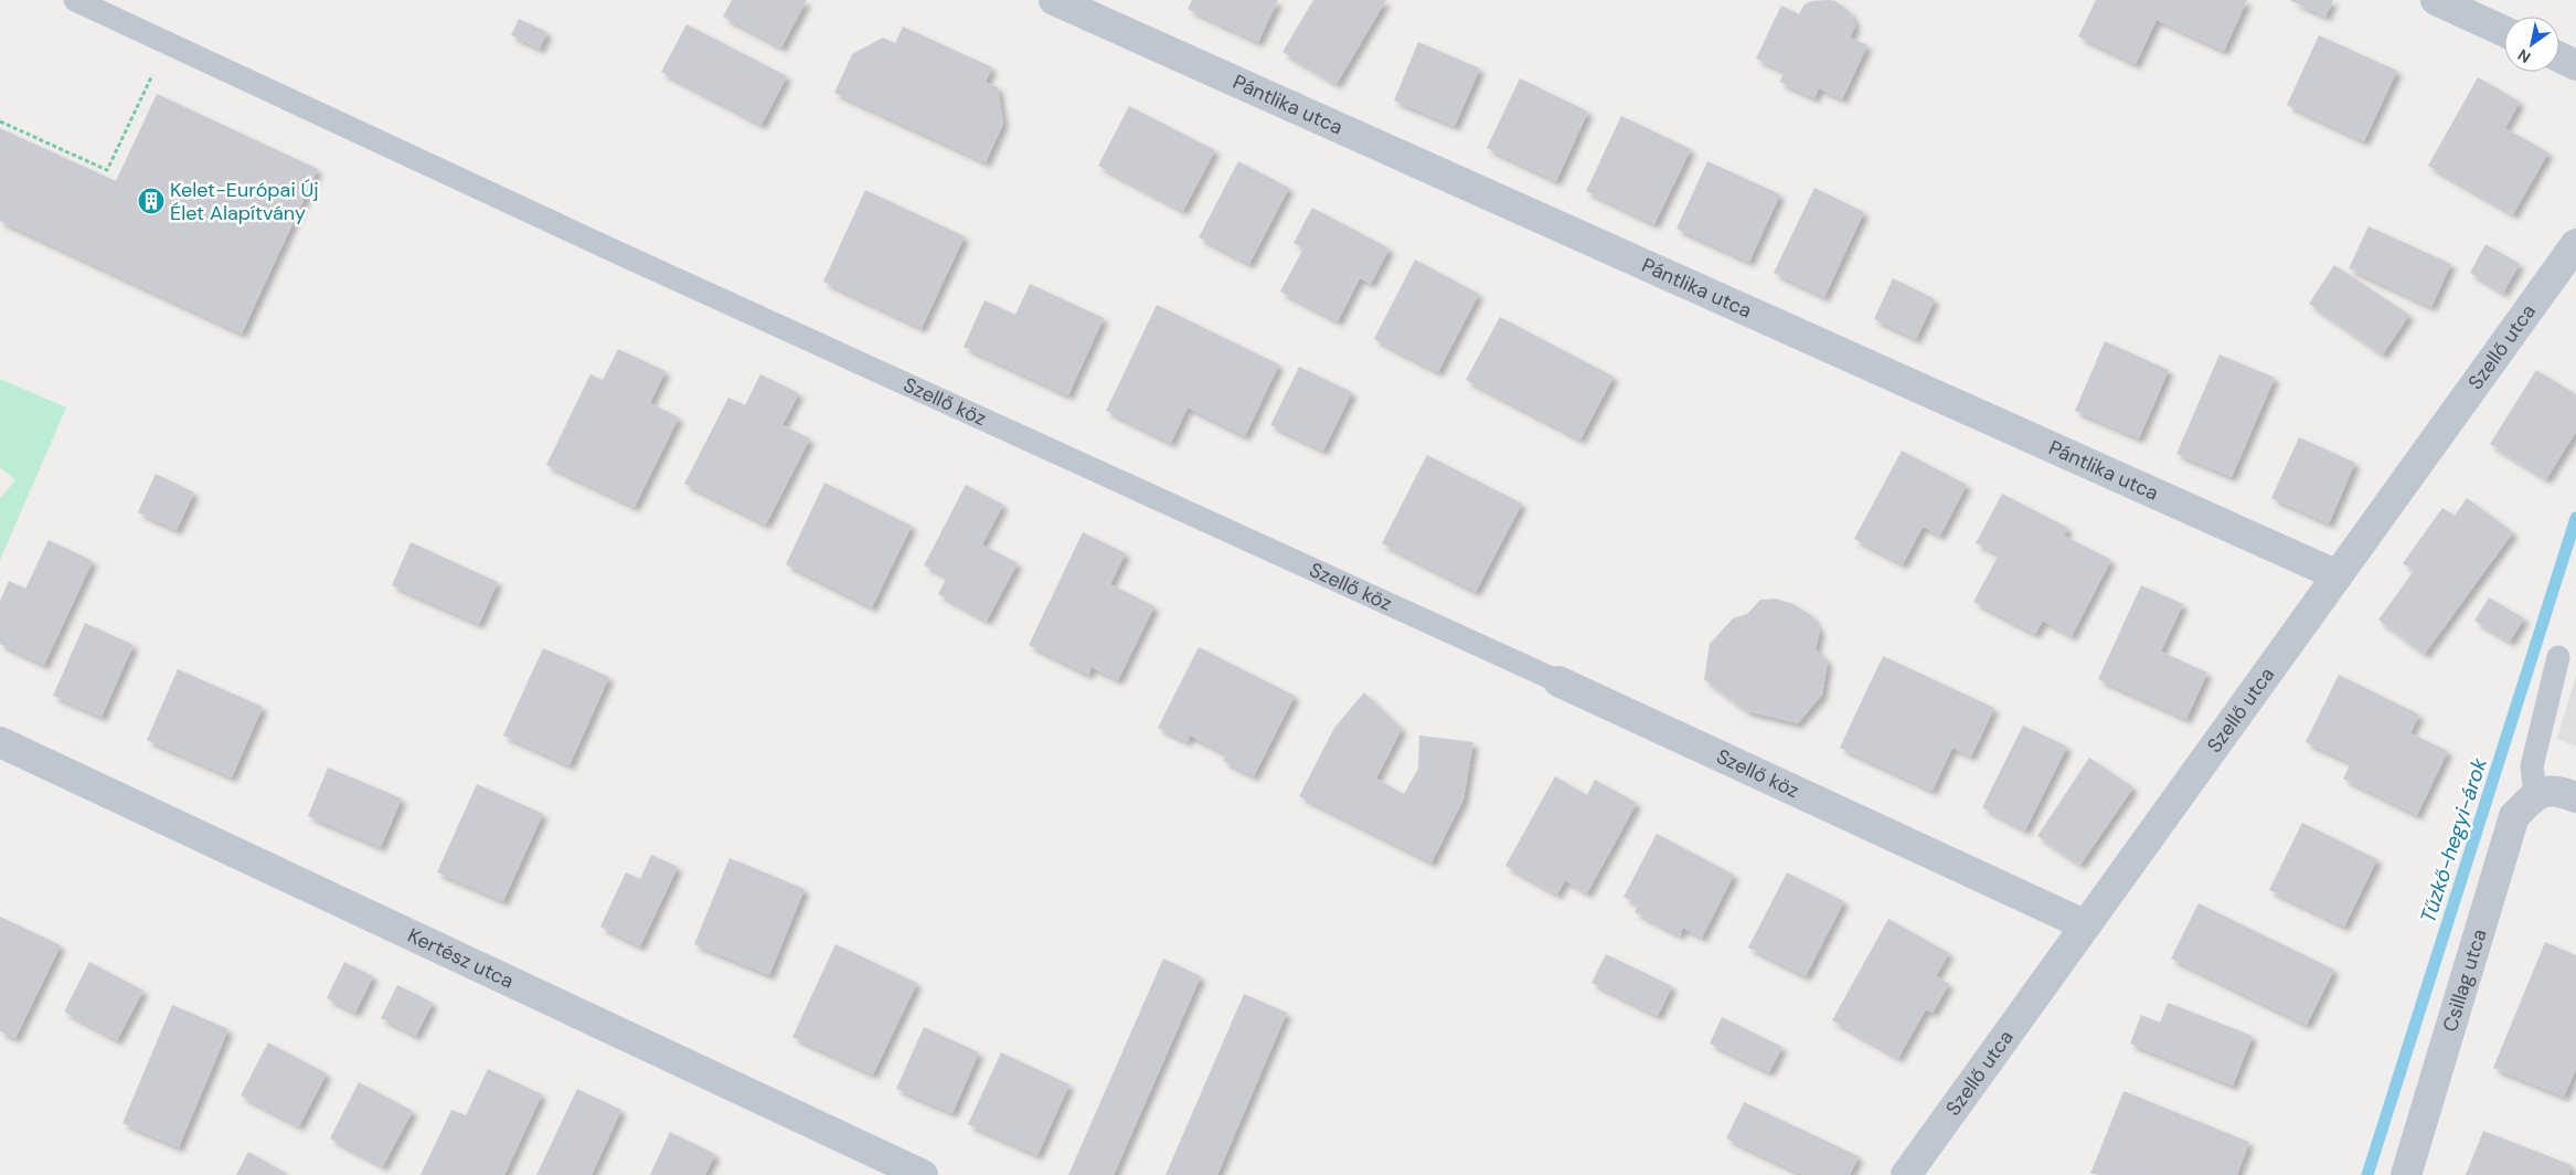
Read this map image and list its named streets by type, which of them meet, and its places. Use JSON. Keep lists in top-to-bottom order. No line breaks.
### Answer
{"streets":{"street":["Pántlika utca","Szellő utca","Szellő köz","Kertész utca","Csillag utca"]},"crossings":[["Pántlika utca","Szellő utca"],["Szellő utca","Szellő köz"]],"water":["Tűzkő-hegyi-árok"],"places":{"building":["Kelet-Európai Új Élet Alapítvány"]},"north":"bottom left"}
